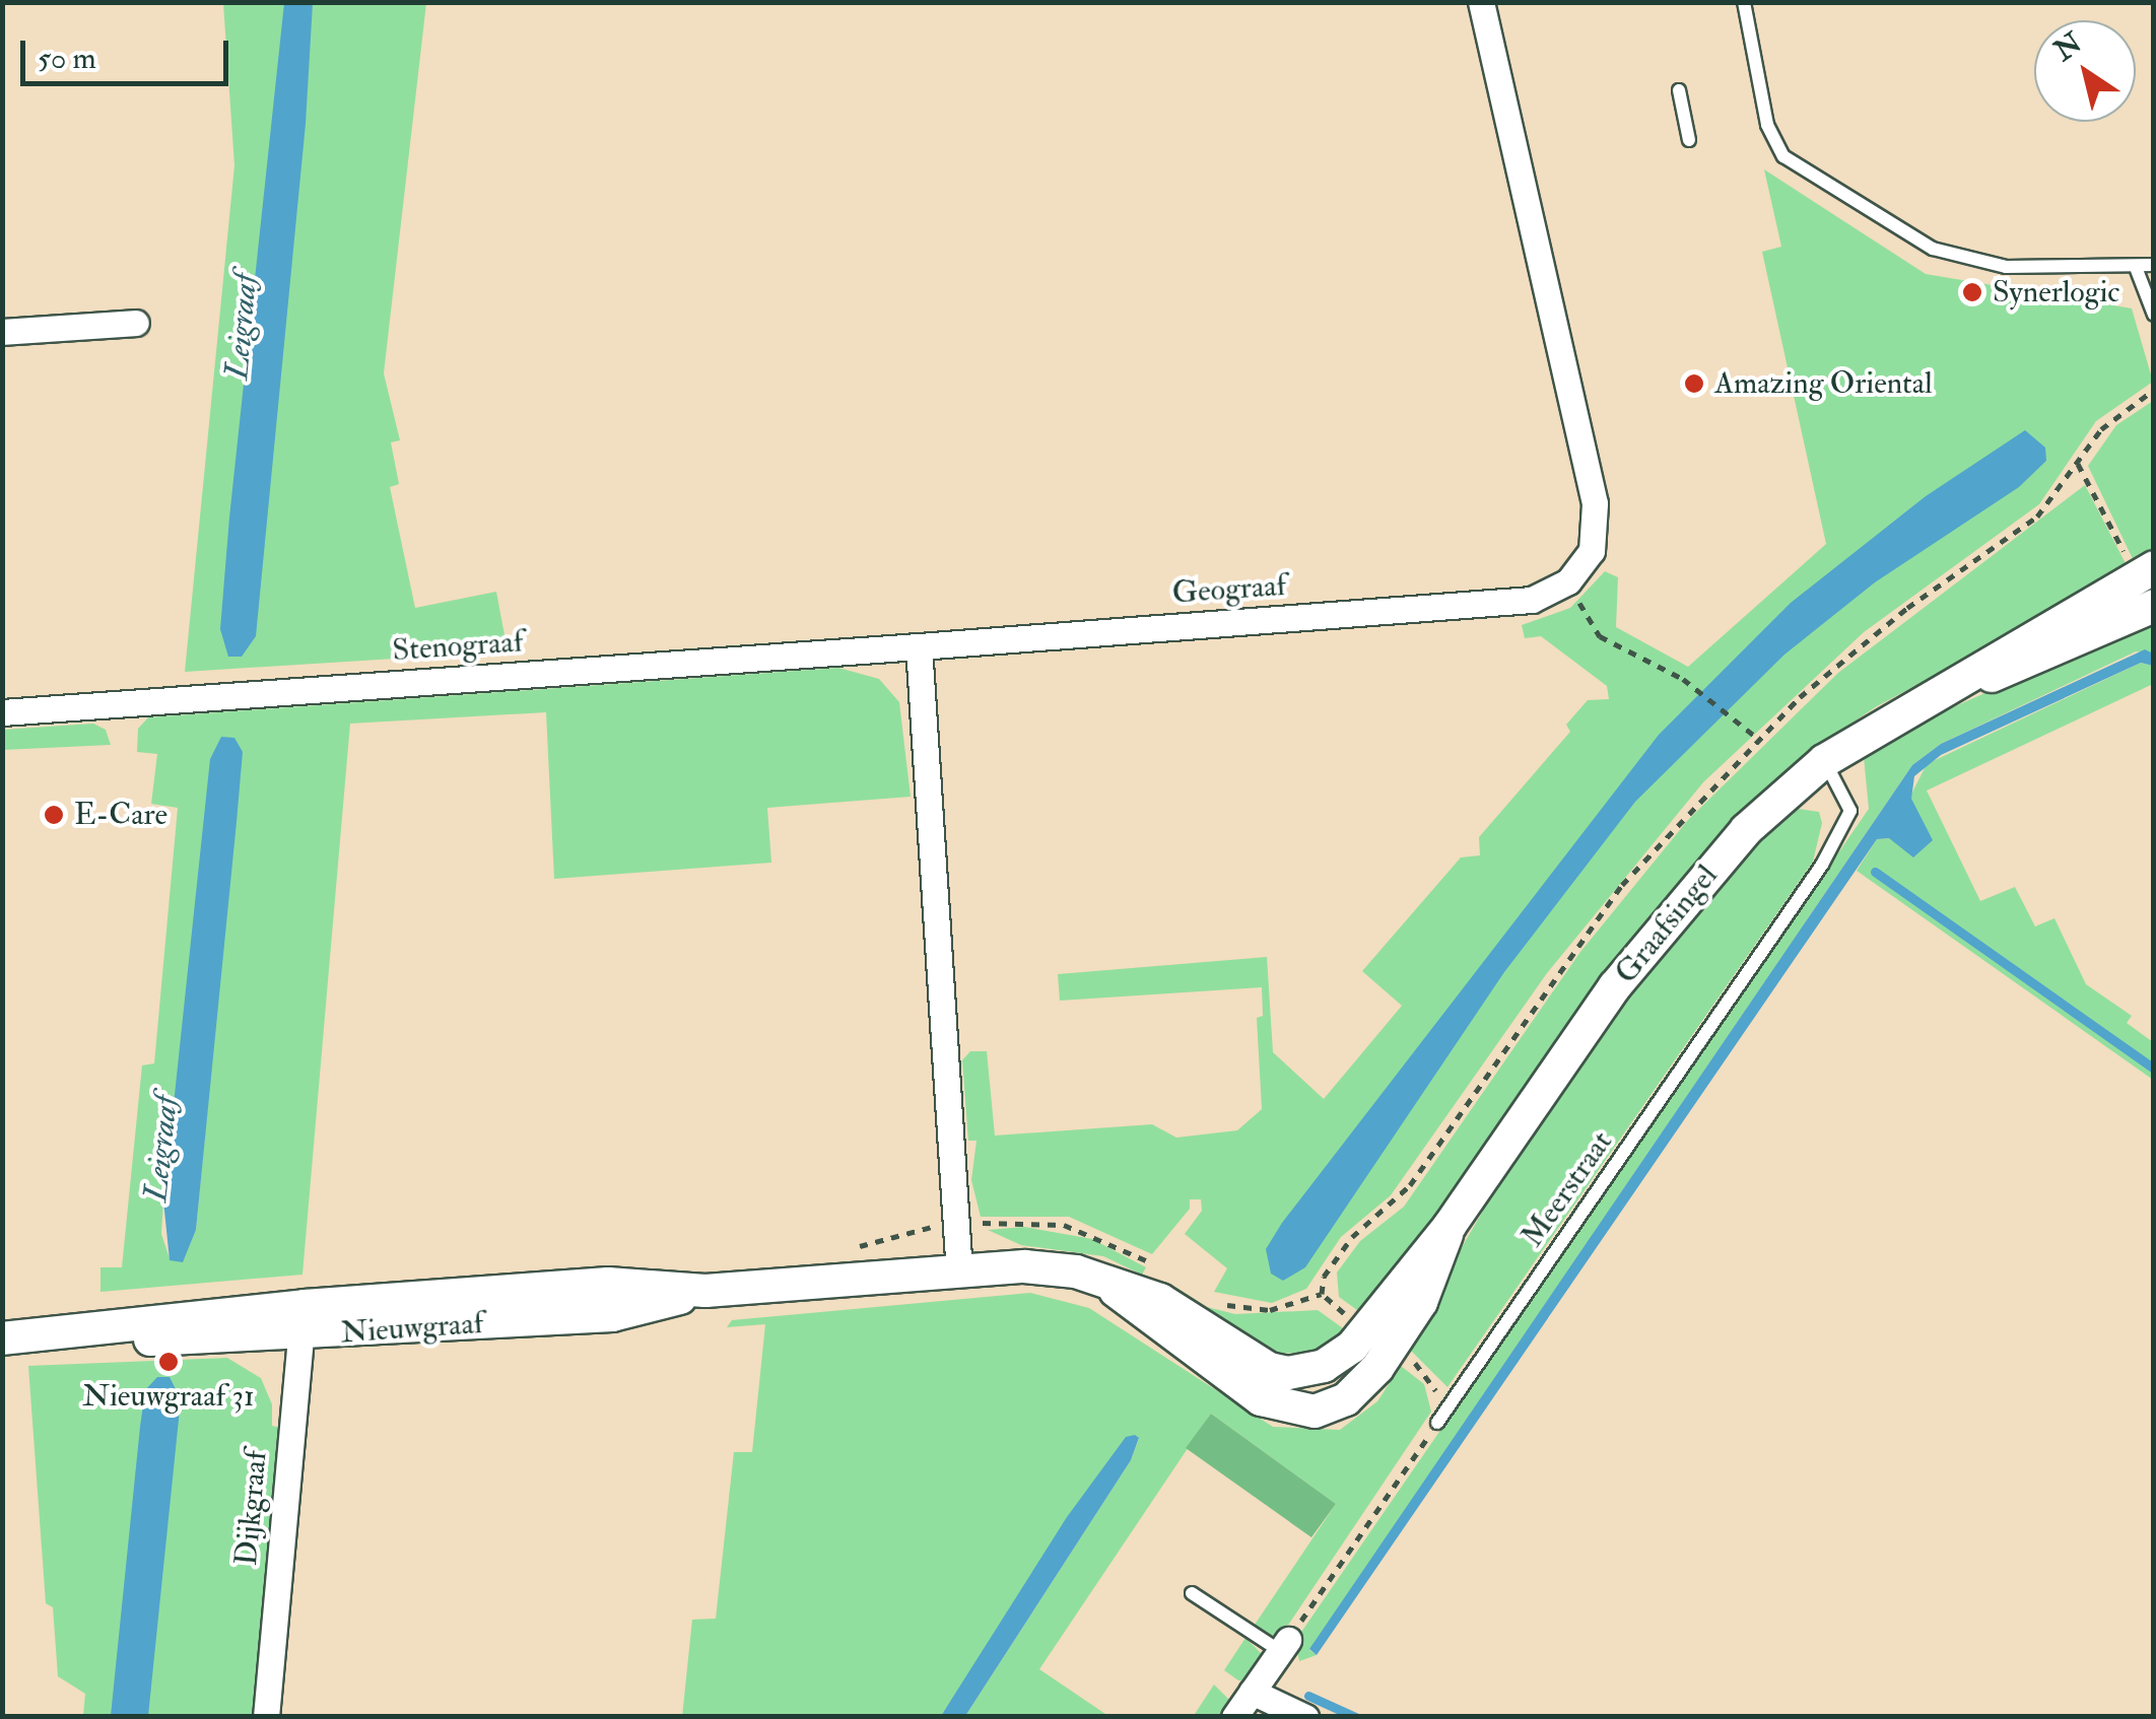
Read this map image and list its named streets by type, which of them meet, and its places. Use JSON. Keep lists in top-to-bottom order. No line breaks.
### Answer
{"streets":{"street":["Geograaf","Stenograaf","Graafsingel","Nieuwgraaf","Dijkgraaf"],"lane":["Meerstraat"]},"crossings":[["Geograaf","Stenograaf"],["Graafsingel","Meerstraat"],["Graafsingel","Nieuwgraaf"],["Nieuwgraaf","Dijkgraaf"]],"water":["Leigraaf"],"places":["Synerlogic","Amazing Oriental","E-Care","Nieuwgraaf 31"],"scale_bar":"50 m","north":"top left"}
